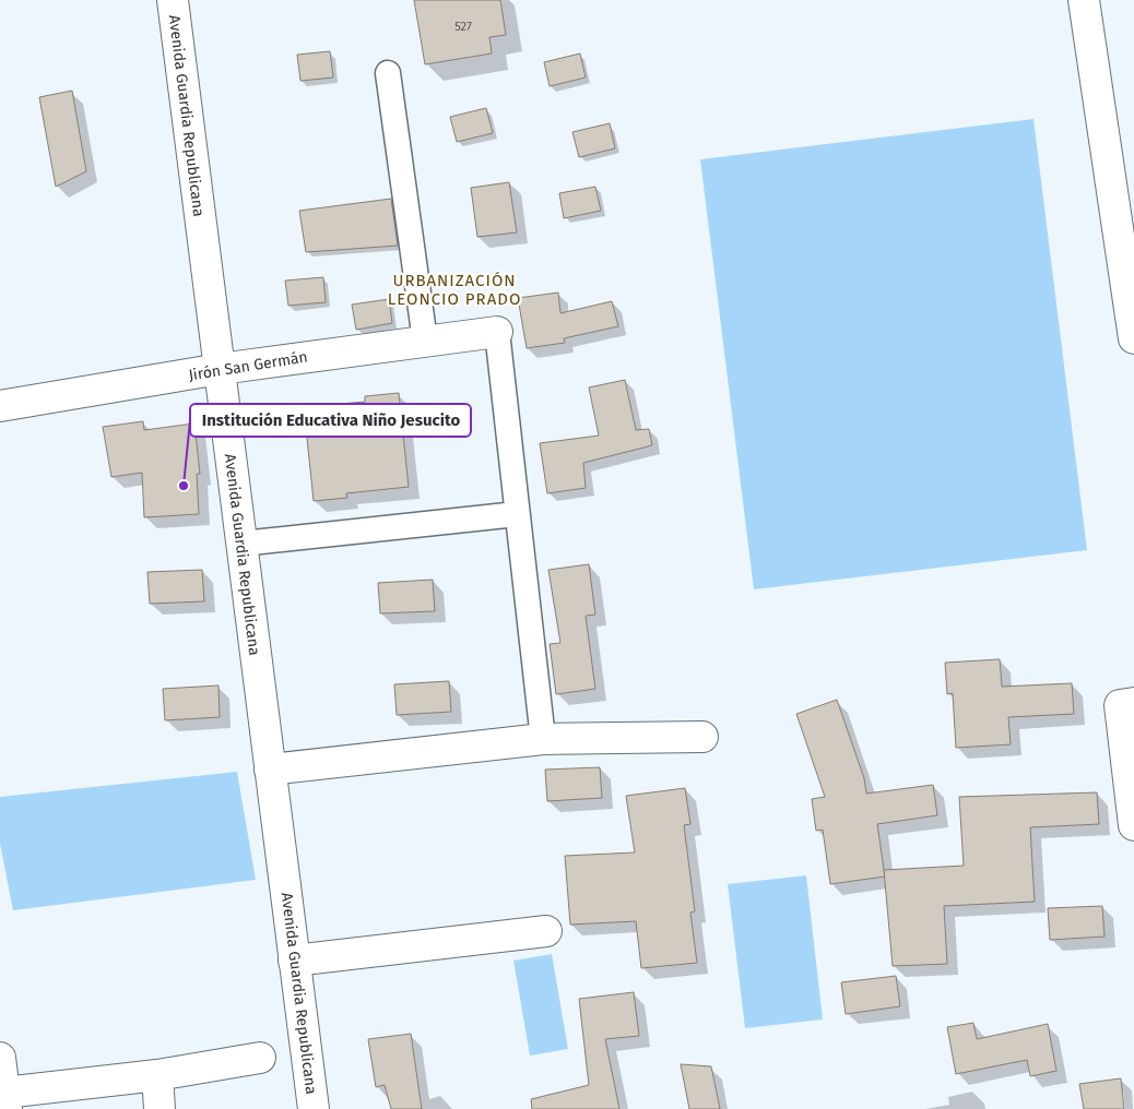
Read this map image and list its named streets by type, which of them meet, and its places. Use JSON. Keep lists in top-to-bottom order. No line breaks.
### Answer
{"streets":{"street":["Avenida Guardia Republicana","Jirón San Germán"]},"crossings":[["Avenida Guardia Republicana","Jirón San Germán"]],"districts":["URBANIZACIÓN LEONCIO PRADO"],"places":["Institución Educativa Niño Jesucito"],"house_numbers":["527"]}
